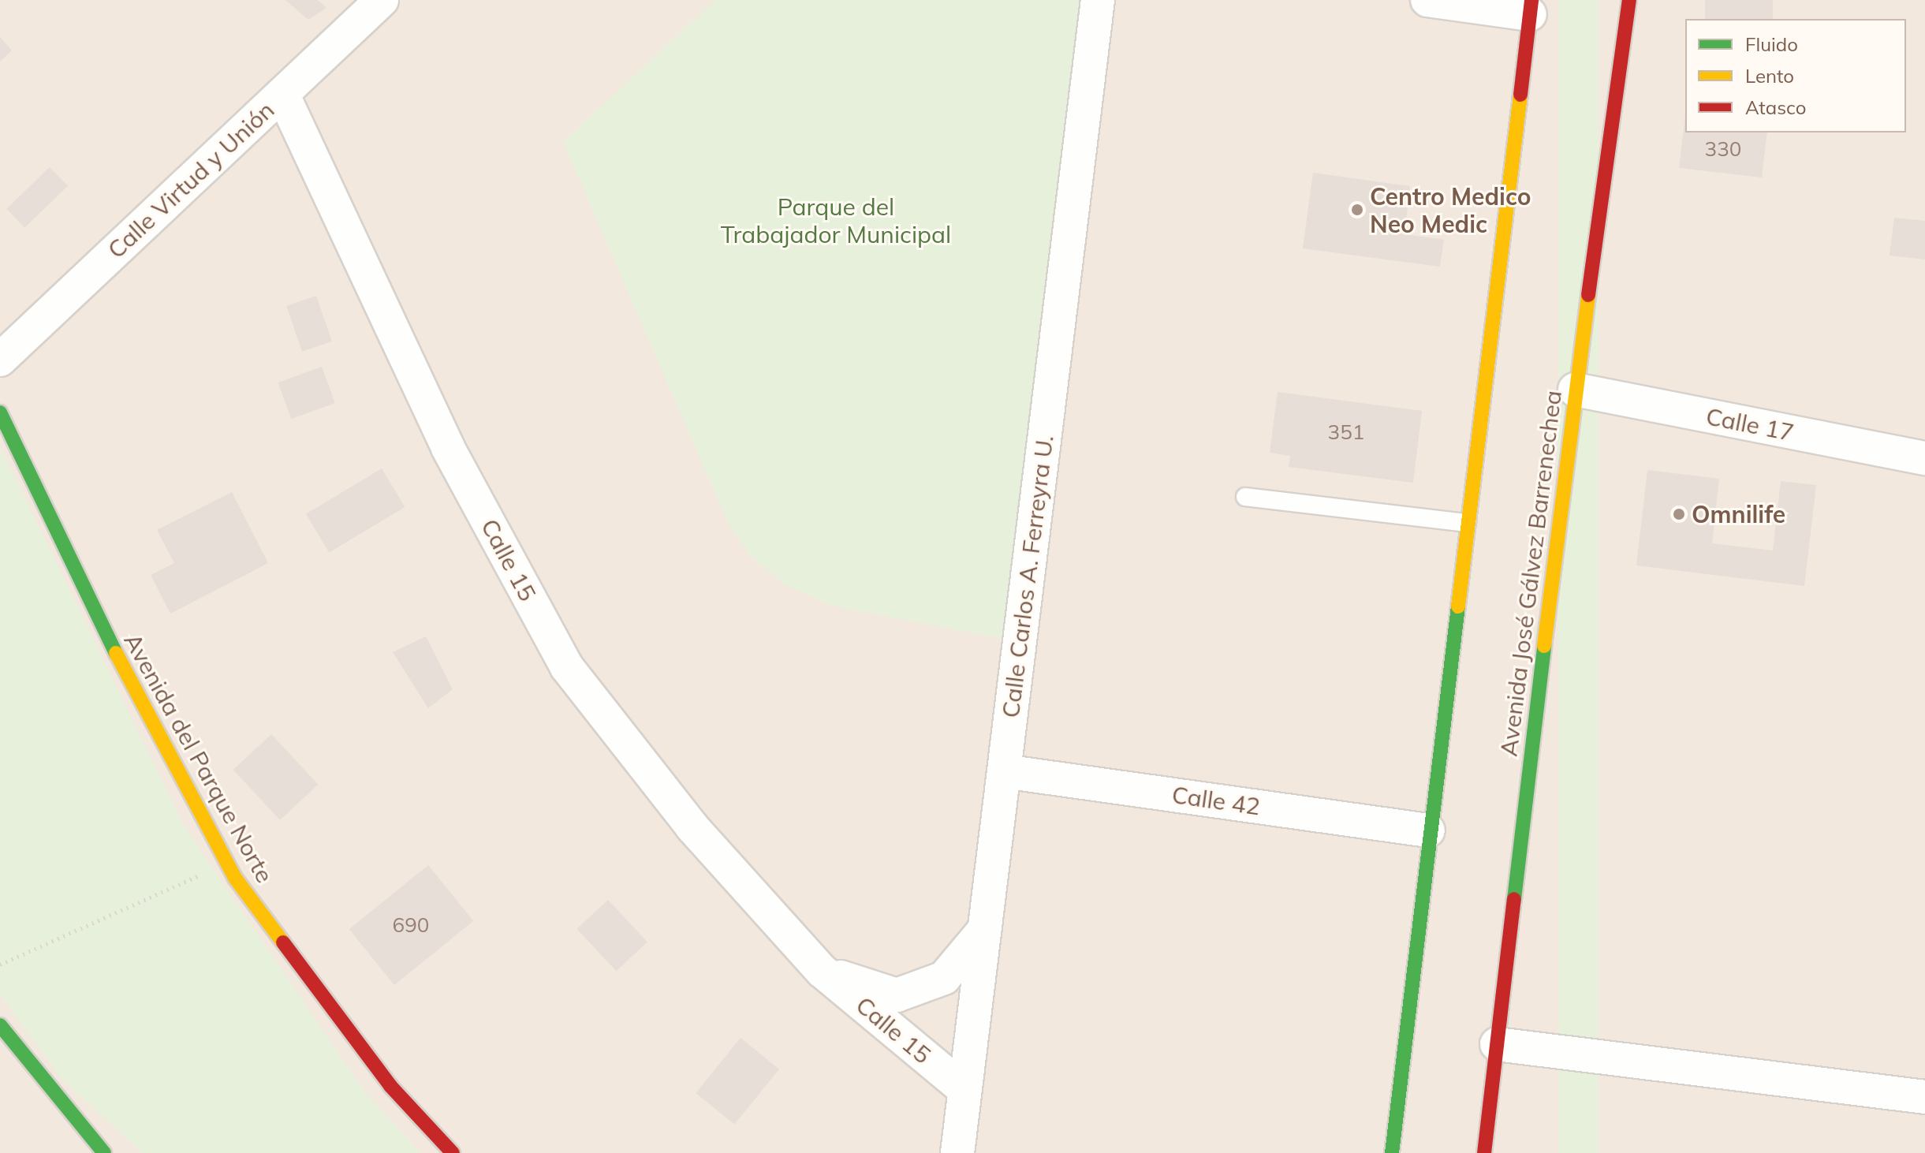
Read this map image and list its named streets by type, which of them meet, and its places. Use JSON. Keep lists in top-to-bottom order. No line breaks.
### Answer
{"streets":{"main road":["Avenida José Gálvez Barrenechea","Avenida del Parque Norte"],"street":["Calle Virtud y Unión","Calle 17","Calle 15","Calle Carlos A. Ferreyra U.","Calle 42"]},"crossings":[["Calle Virtud y Unión","Calle 15"],["Calle 17","Avenida José Gálvez Barrenechea"],["Calle 15","Calle Carlos A. Ferreyra U."],["Calle Carlos A. Ferreyra U.","Calle 42"]],"parks":["Parque del Trabajador Municipal"],"places":["Centro Medico Neo Medic","Omnilife"],"house_numbers":["330","351","690"],"legend":["Fluido","Lento","Atasco"]}
